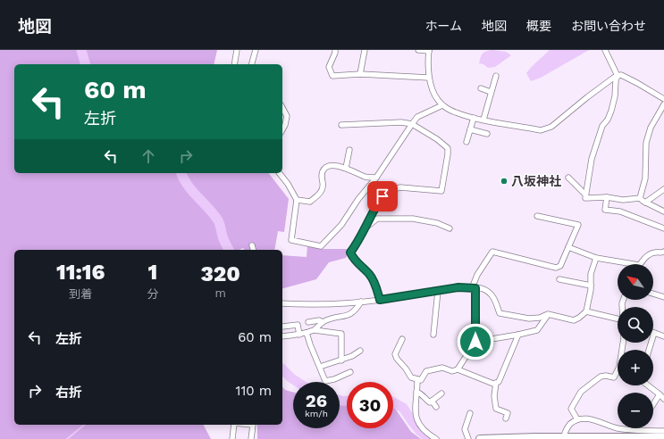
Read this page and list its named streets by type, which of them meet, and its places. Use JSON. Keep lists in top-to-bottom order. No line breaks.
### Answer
{"places":["八坂神社"],"north":"top left","page":{"header":"地図","nav":["ホーム","地図","概要","お問い合わせ"],"turn":["60 m","左折"],"eta":["11:16","到着","1","分","320","m"],"map_buttons":["+","−"],"list":[{"name":"左折","value":"60 m"},{"name":"右折","value":"110 m"}],"speed":"26 km/h","limit":"30"}}
